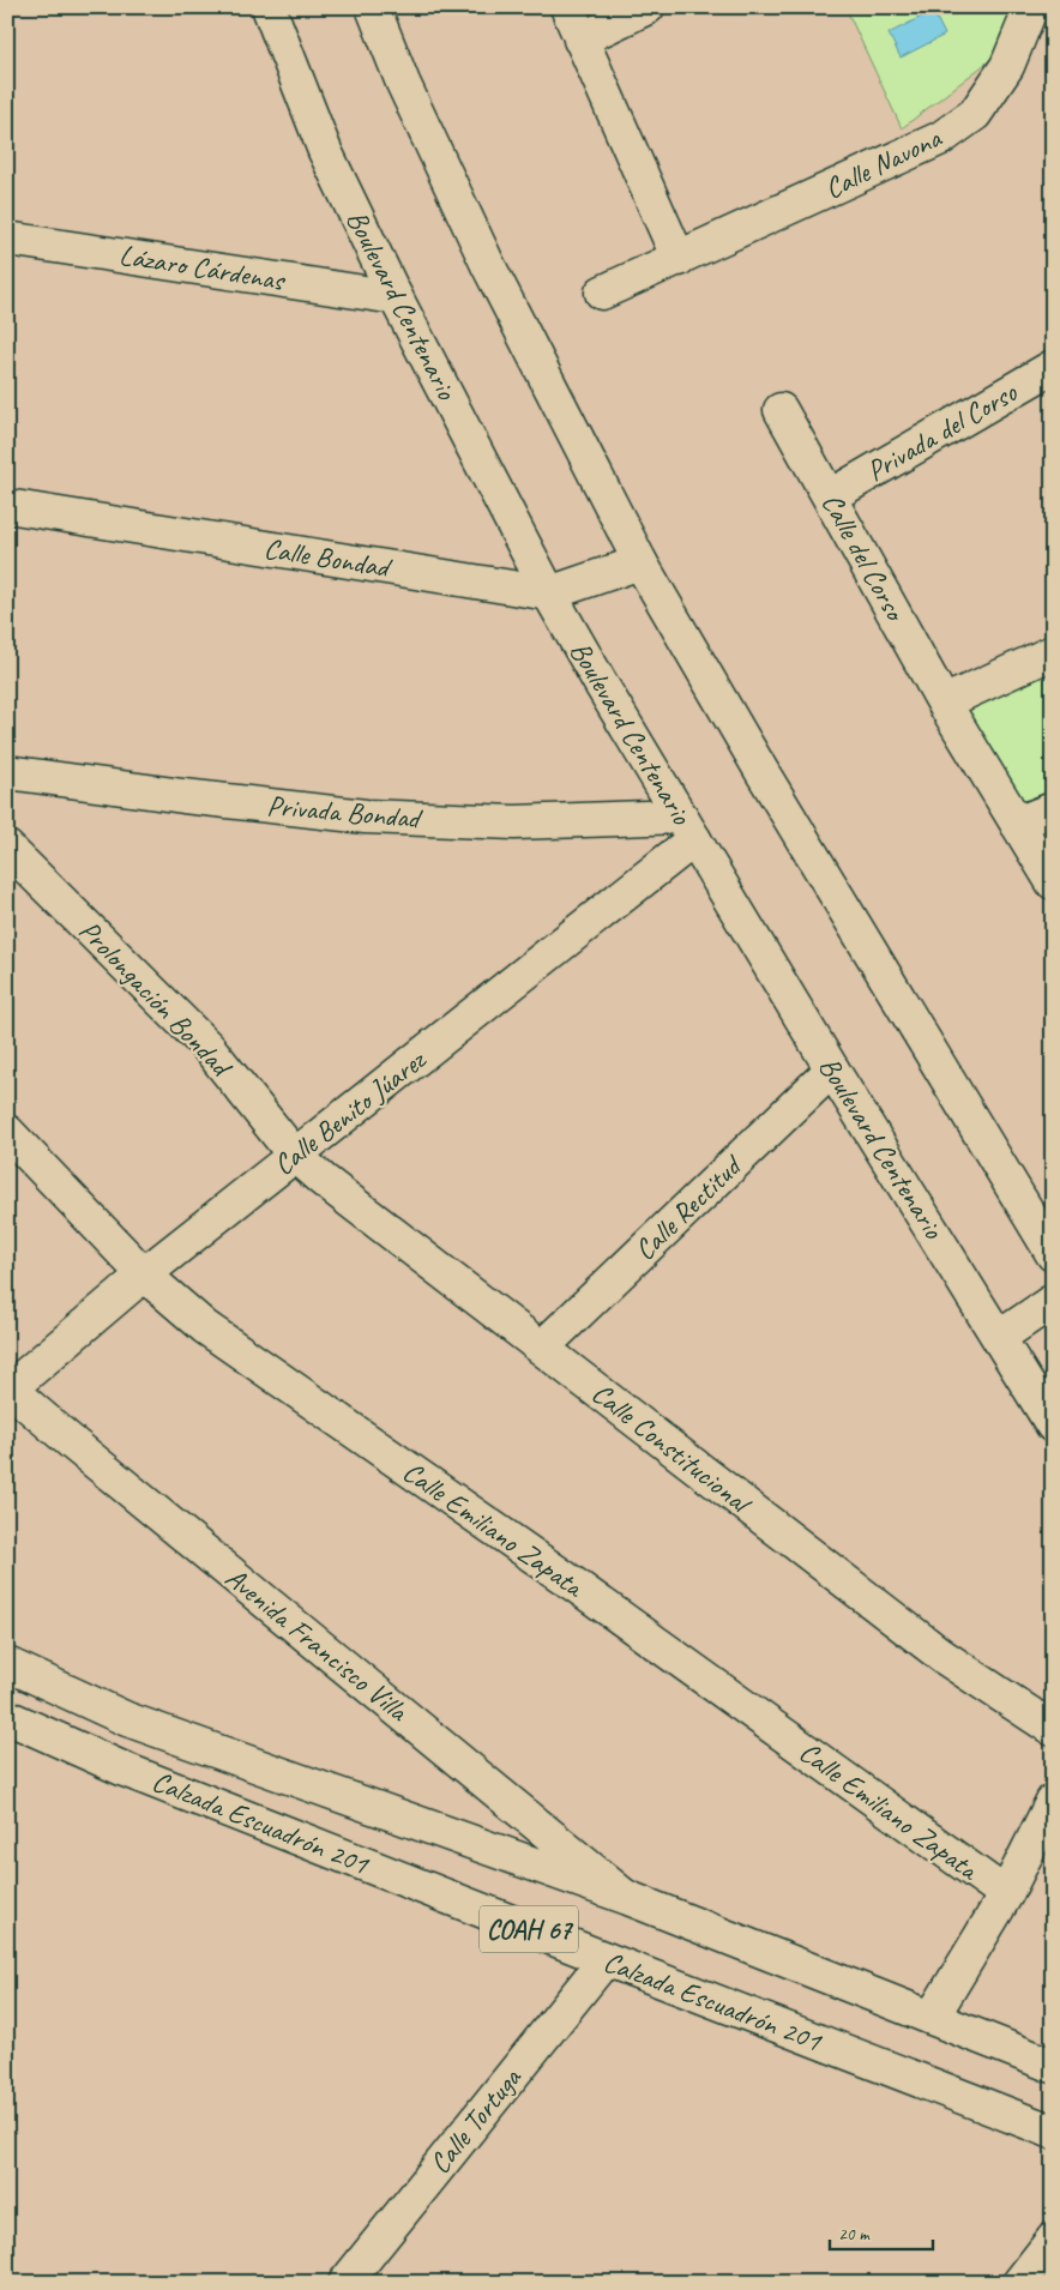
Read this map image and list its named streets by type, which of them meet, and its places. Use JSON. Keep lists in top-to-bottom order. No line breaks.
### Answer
{"streets":{"street":["Calle Navona","Lázaro Cárdenas","Boulevard Centenario","Privada del Corso","Calle del Corso","Calle Bondad","Privada Bondad","Prolongación Bondad","Calle Benito Júarez","Calle Rectitud","Calle Constitucional","Calle Emiliano Zapata","Avenida Francisco Villa","Calzada Escuadrón 201","COAH 67","Calle Tortuga"]},"crossings":[["Lázaro Cárdenas","Boulevard Centenario"],["Boulevard Centenario","Calle Bondad"],["Boulevard Centenario","Privada Bondad"],["Boulevard Centenario","Calle Benito Júarez"],["Boulevard Centenario","Calle Rectitud"],["Privada del Corso","Calle del Corso"],["Privada Bondad","Calle Benito Júarez"],["Prolongación Bondad","Calle Benito Júarez"],["Prolongación Bondad","Calle Constitucional"],["Calle Benito Júarez","Calle Constitucional"],["Calle Benito Júarez","Calle Emiliano Zapata"],["Calle Benito Júarez","Avenida Francisco Villa"],["Calle Rectitud","Calle Constitucional"],["Avenida Francisco Villa","Calzada Escuadrón 201"],["Calzada Escuadrón 201","Calle Tortuga"]],"scale_bar":"20 m"}
